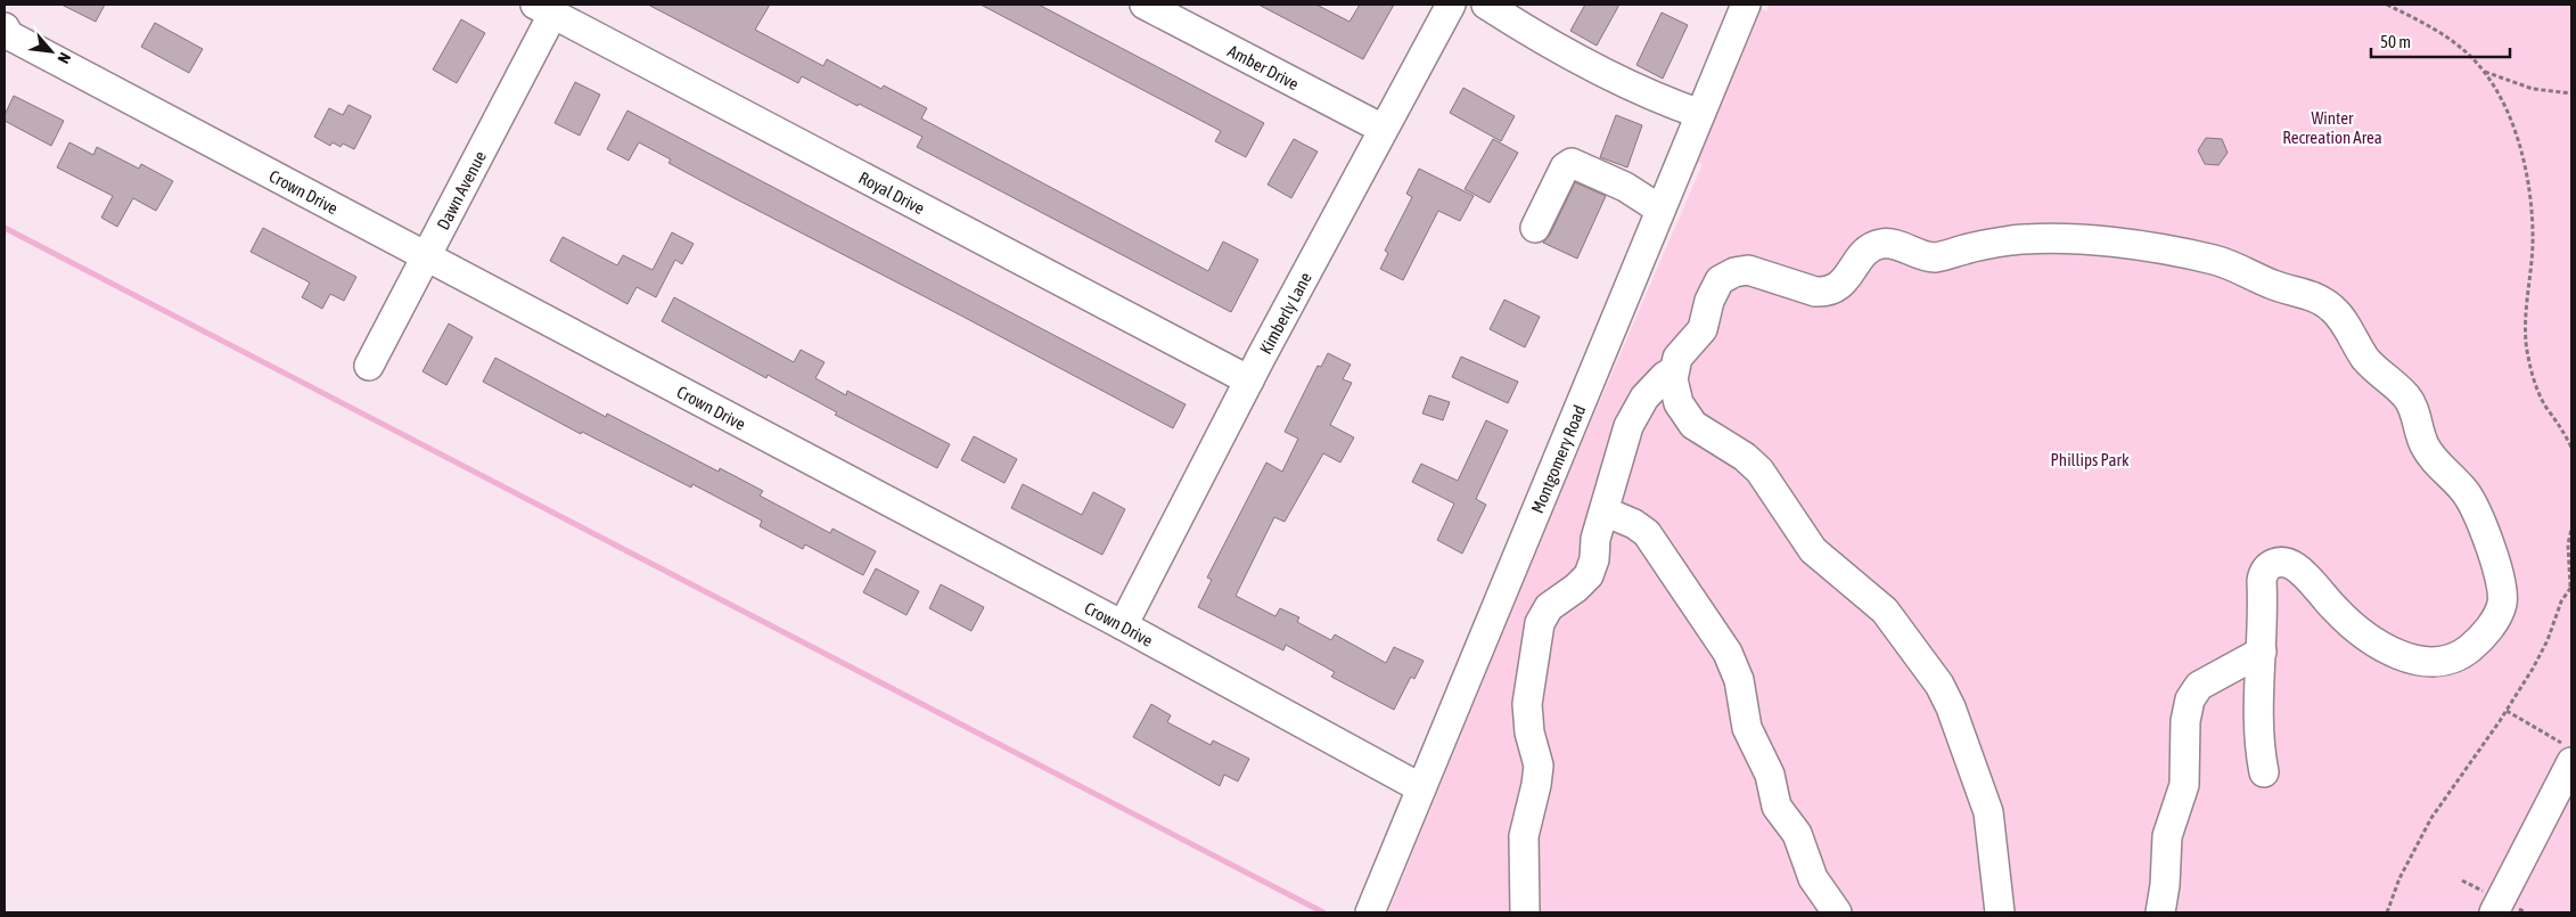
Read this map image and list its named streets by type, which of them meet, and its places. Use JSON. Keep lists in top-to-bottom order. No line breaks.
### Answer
{"streets":{"street":["Amber Drive","Dawn Avenue","Crown Drive","Royal Drive","Kimberly Lane","Montgomery Road"]},"crossings":[["Amber Drive","Kimberly Lane"],["Dawn Avenue","Crown Drive"],["Dawn Avenue","Royal Drive"],["Crown Drive","Kimberly Lane"],["Crown Drive","Montgomery Road"],["Royal Drive","Kimberly Lane"]],"parks":["Winter Recreation Area","Phillips Park"],"scale_bar":"50 m","north":"bottom right"}
